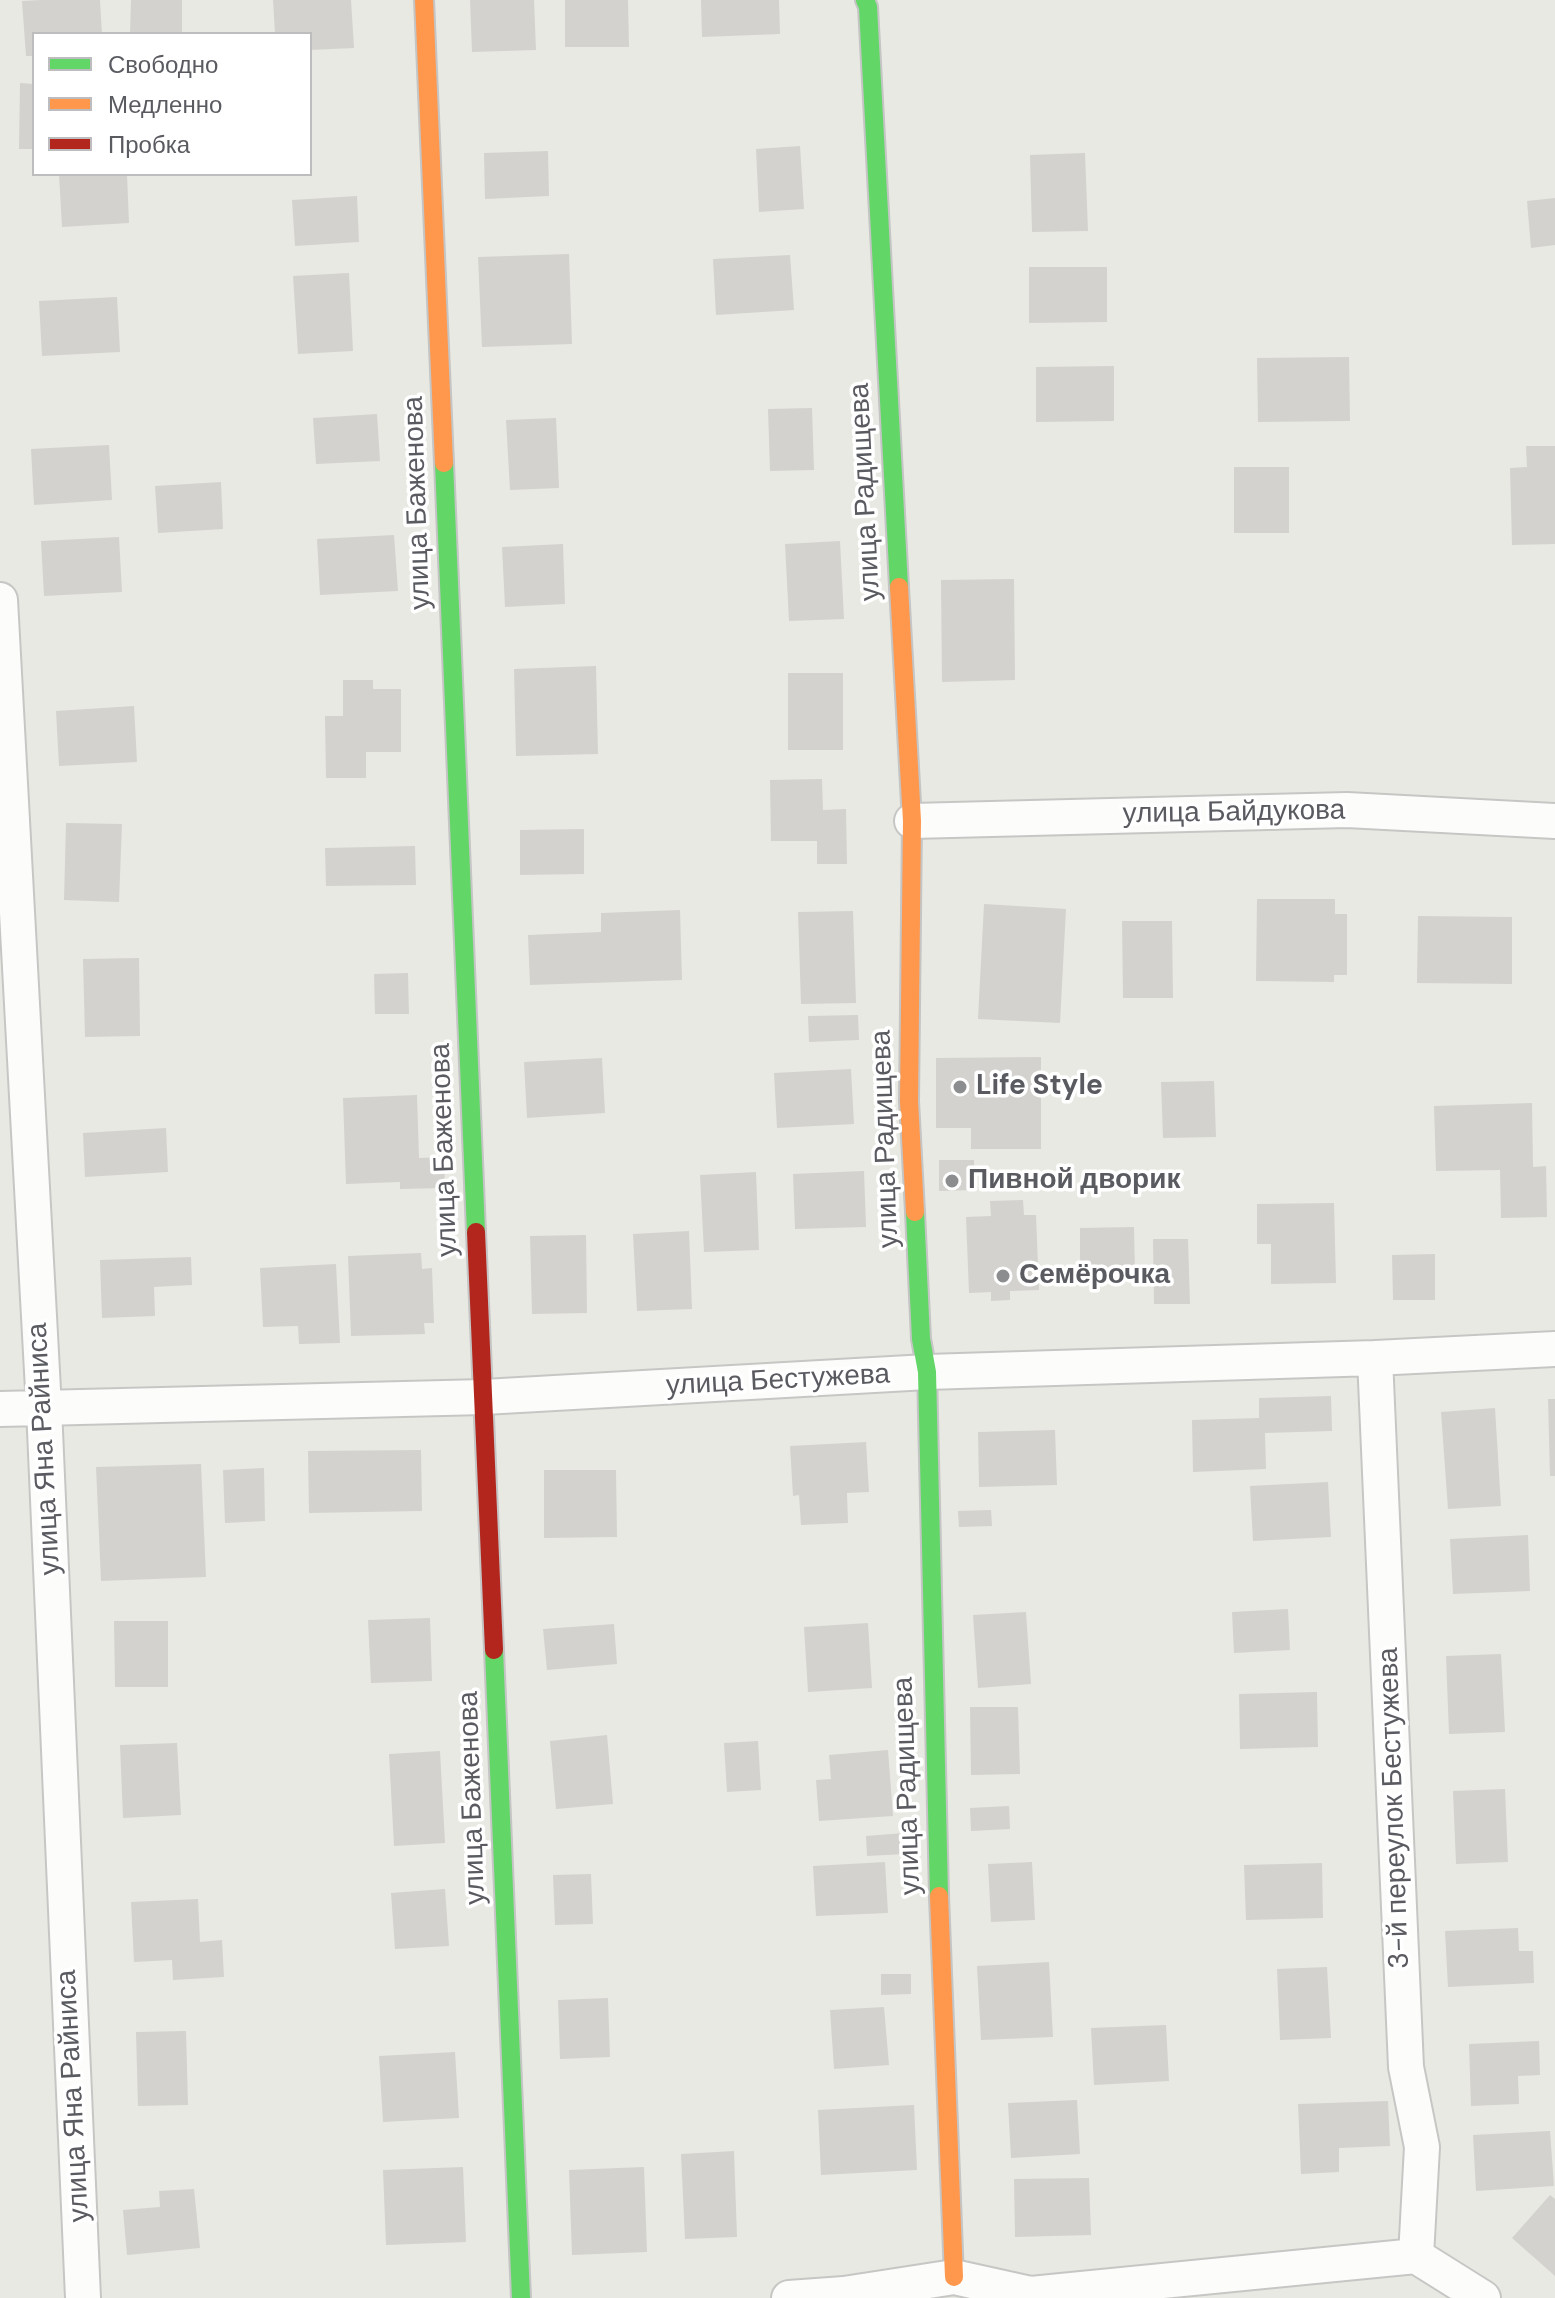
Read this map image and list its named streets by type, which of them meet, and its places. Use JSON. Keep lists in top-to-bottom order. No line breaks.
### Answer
{"streets":{"street":["улица Радищева","улица Баженова","улица Байдукова","улица Бестужева","улица Яна Райниса","3-й переулок Бестужева"]},"crossings":[["улица Радищева","улица Байдукова"],["улица Радищева","улица Бестужева"],["улица Баженова","улица Бестужева"],["улица Бестужева","улица Яна Райниса"],["улица Бестужева","3-й переулок Бестужева"]],"places":["Life Style","Пивной дворик","Семёрочка"],"legend":["Свободно","Медленно","Пробка"]}
